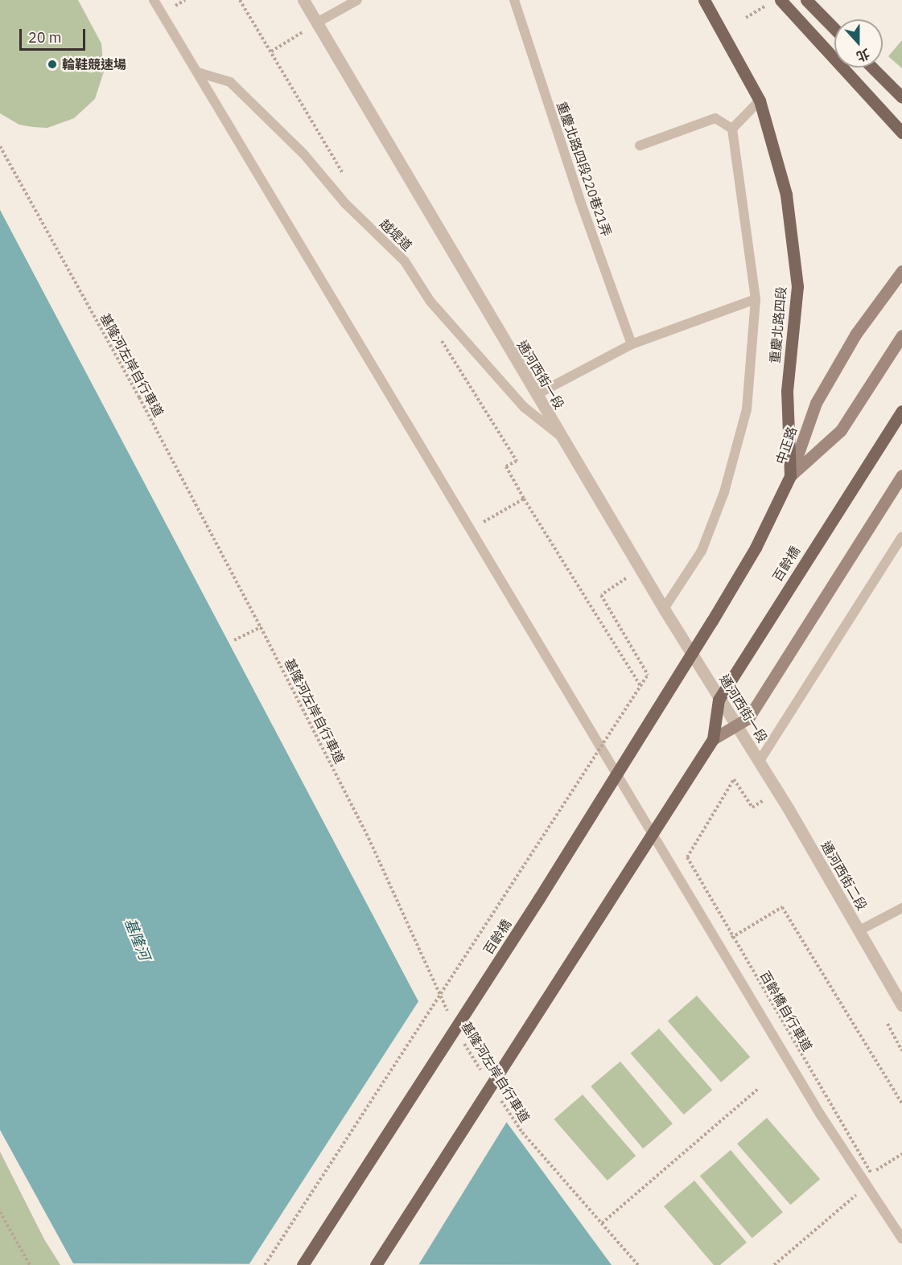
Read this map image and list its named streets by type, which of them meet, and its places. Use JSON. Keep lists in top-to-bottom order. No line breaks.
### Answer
{"streets":{"main road":["重慶北路四段","百齡橋"],"street":["通河西街一段","中正路","通河西街二段"],"lane":["重慶北路四段220巷21弄","越堤道"],"path":["基隆河左岸自行車道","百齡橋自行車道"]},"crossings":[["越堤道","通河西街一段"],["重慶北路四段","中正路"],["重慶北路四段","百齡橋"],["通河西街一段","通河西街二段"]],"water":["基隆河"],"places":["輪鞋競速場"],"scale_bar":"20 m","north":"bottom"}
